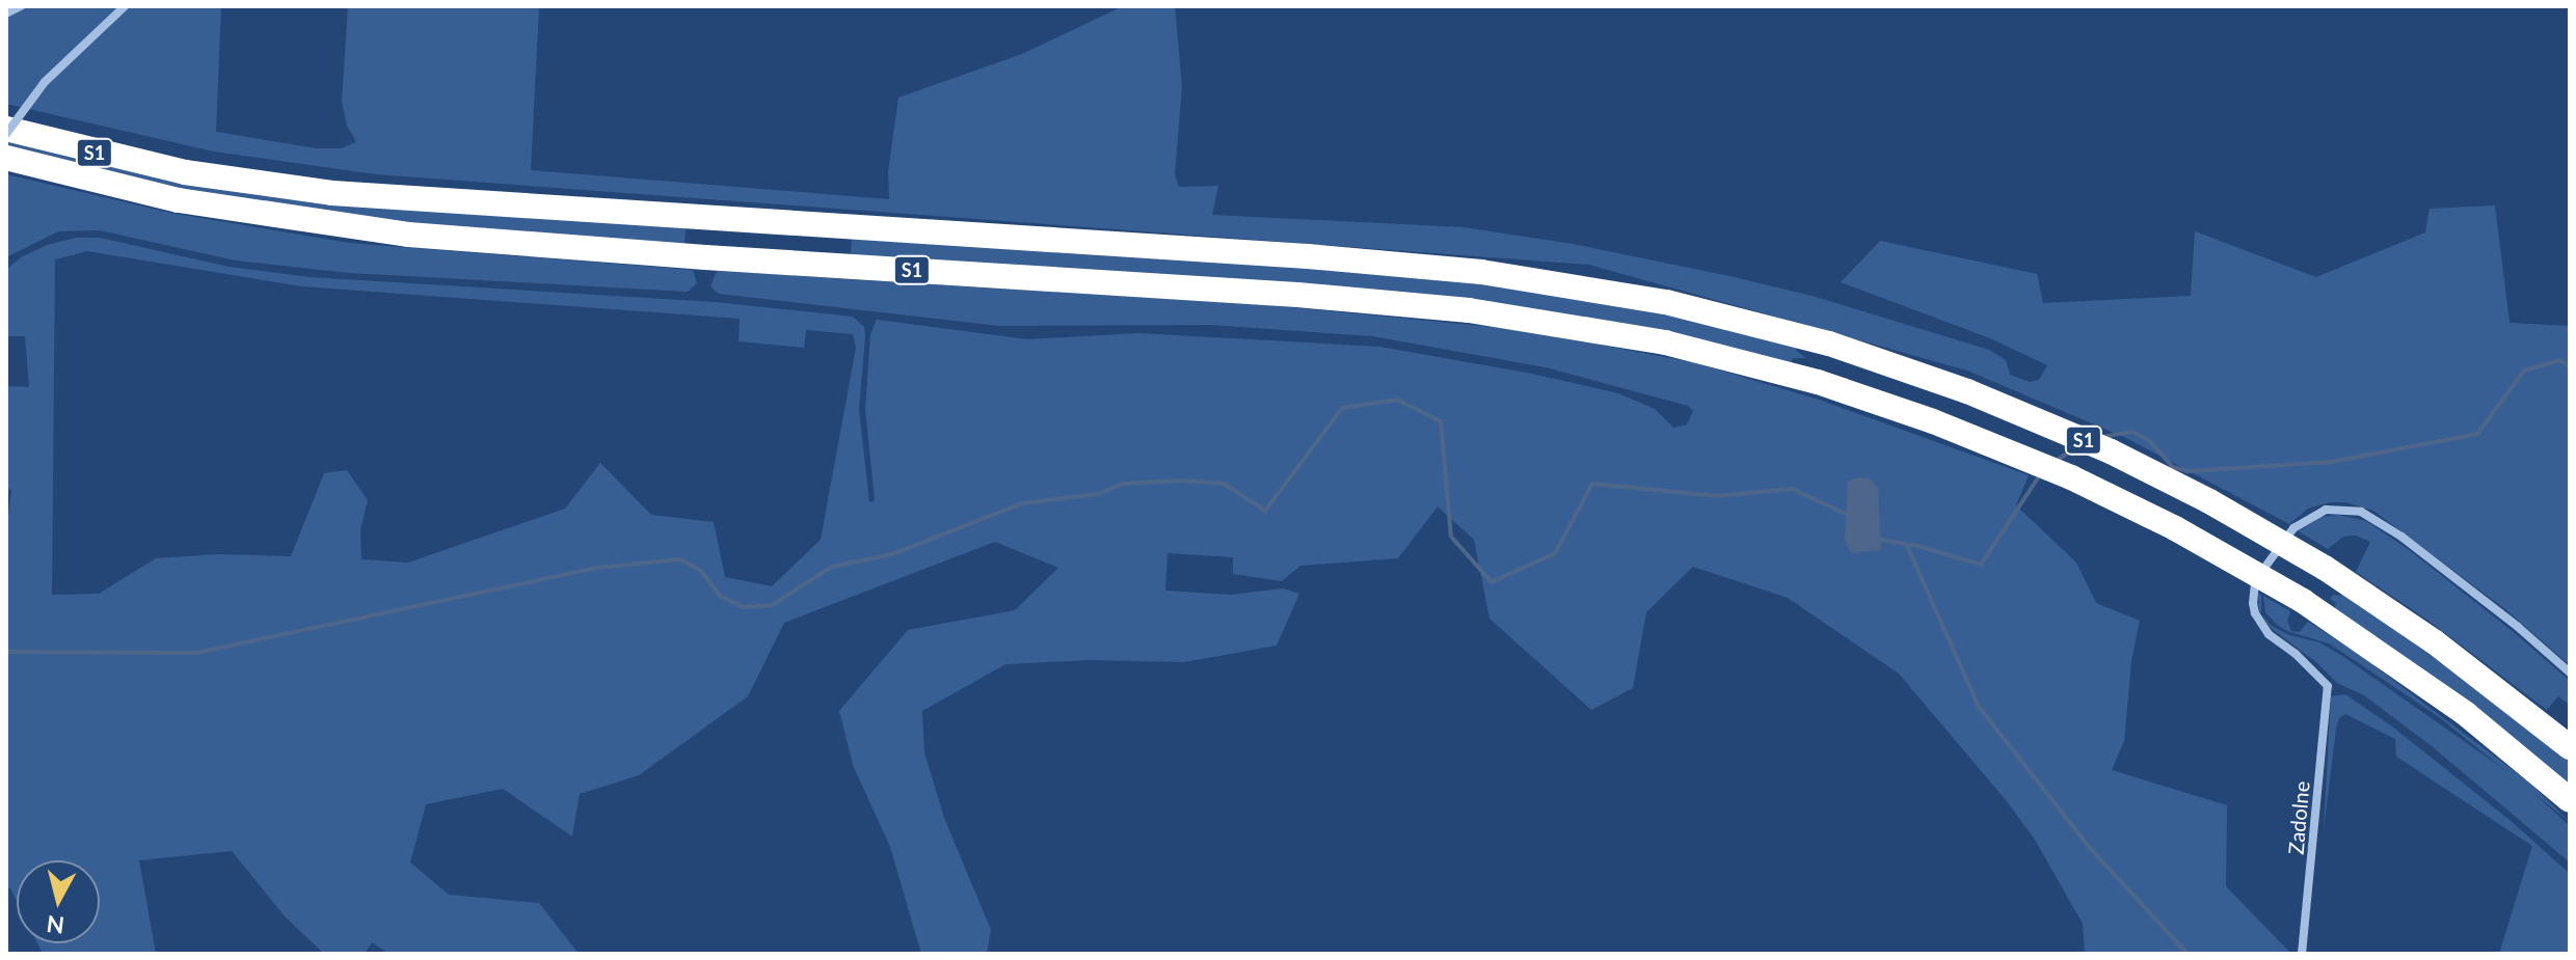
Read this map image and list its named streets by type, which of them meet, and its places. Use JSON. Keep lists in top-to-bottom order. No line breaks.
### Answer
{"streets":{"highway":["S1"],"street":["Zadolne"]},"north":"bottom"}
